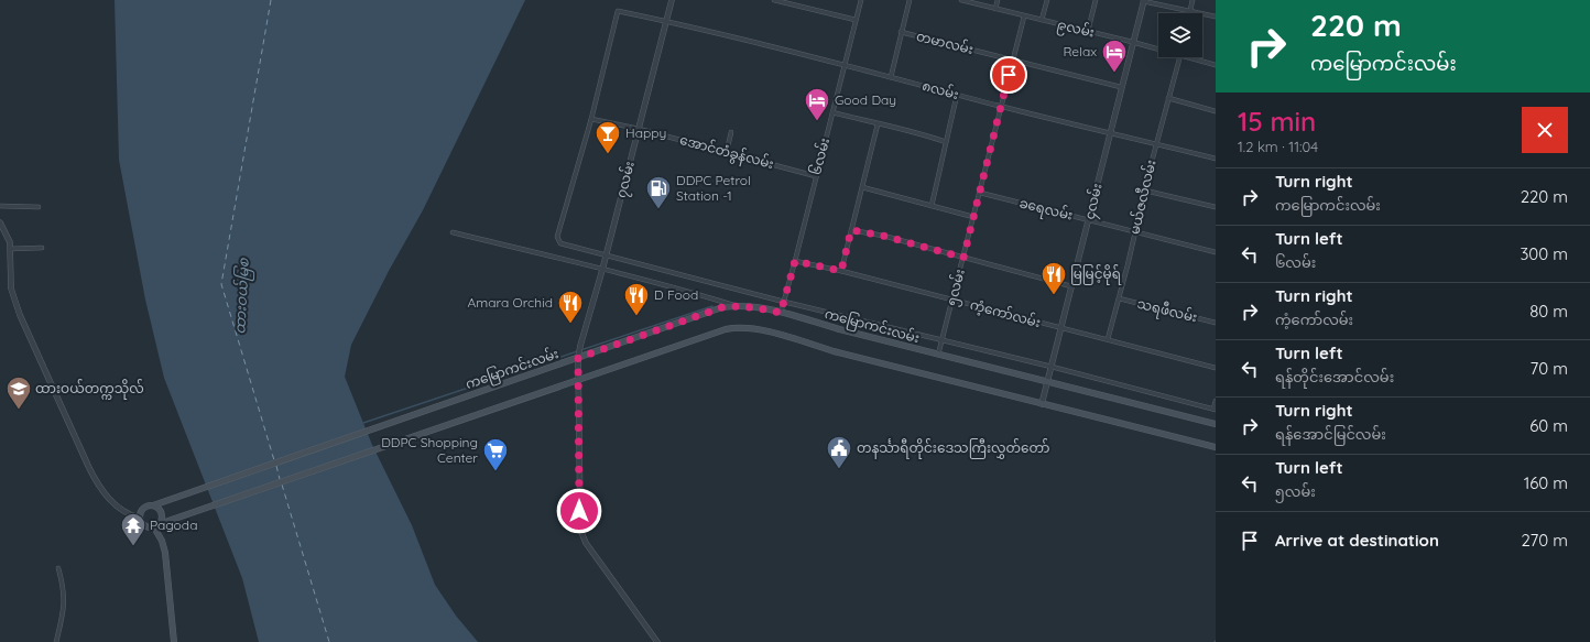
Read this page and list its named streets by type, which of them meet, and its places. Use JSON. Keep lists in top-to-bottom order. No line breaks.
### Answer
{"streets":{"main road":["ကမြောကင်းလမ်း"],"street":["၉လမ်း","တမာလမ်း","၈လမ်း","အောင်တံခွန်လမ်း","၆လမ်း","၇လမ်း","မယ်ဇလီလမ်း","၄လမ်း","ခရေလမ်း","၅လမ်း","သရဖီလမ်း","ကံ့ကော်လမ်း"]},"crossings":[["၉လမ်း","၄လမ်း"],["၉လမ်း","၅လမ်း"],["တမာလမ်း","၄လမ်း"],["တမာလမ်း","၅လမ်း"],["၈လမ်း","အောင်တံခွန်လမ်း"],["၈လမ်း","၆လမ်း"],["၈လမ်း","၇လမ်း"],["၈လမ်း","မယ်ဇလီလမ်း"],["၈လမ်း","၄လမ်း"],["၈လမ်း","၅လမ်း"],["အောင်တံခွန်လမ်း","၆လမ်း"],["အောင်တံခွန်လမ်း","၇လမ်း"],["၆လမ်း","ကံ့ကော်လမ်း"],["၆လမ်း","ကမြောကင်းလမ်း"],["၇လမ်း","ကမြောကင်းလမ်း"],["မယ်ဇလီလမ်း","ခရေလမ်း"],["မယ်ဇလီလမ်း","သရဖီလမ်း"],["မယ်ဇလီလမ်း","ကံ့ကော်လမ်း"],["၄လမ်း","ခရေလမ်း"],["၄လမ်း","ကံ့ကော်လမ်း"],["၄လမ်း","ကမြောကင်းလမ်း"],["ခရေလမ်း","၅လမ်း"],["၅လမ်း","ကံ့ကော်လမ်း"],["၅လမ်း","ကမြောကင်းလမ်း"]],"water":["ထားဝယ်မြစ"],"places":{"hotel":["Relax","Good Day"],"bar":["Happy"],"fuel station":["DDPC Petrol Station -1"],"restaurant":["မြမြင့်မိုရ်","D Food","Amara Orchid"],"school or university":["ထားဝယ်တက္ကသိုလ်"],"public building":["တနင်္သာရီတိုင်းဒေသကြီးလွှတ်တော်"],"supermarket":["DDPC Shopping Center"],"temple":["Pagoda"]},"page":{"turn":["220 m","ကမြောကင်းလမ်း"],"heading":["15 min","1.2 km · 11:04"],"list":[{"name":"Turn right","note":"ကမြောကင်းလမ်း","value":"220 m"},{"name":"Turn left","note":"၆လမ်း","value":"300 m"},{"name":"Turn right","note":"ကံ့ကော်လမ်း","value":"80 m"},{"name":"Turn left","note":"ရန်တိုင်းအောင်လမ်း","value":"70 m"},{"name":"Turn right","note":"ရန်အောင်မြင်လမ်း","value":"60 m"},{"name":"Turn left","note":"၅လမ်း","value":"160 m"},{"name":"Arrive at destination","value":"270 m"}]}}
